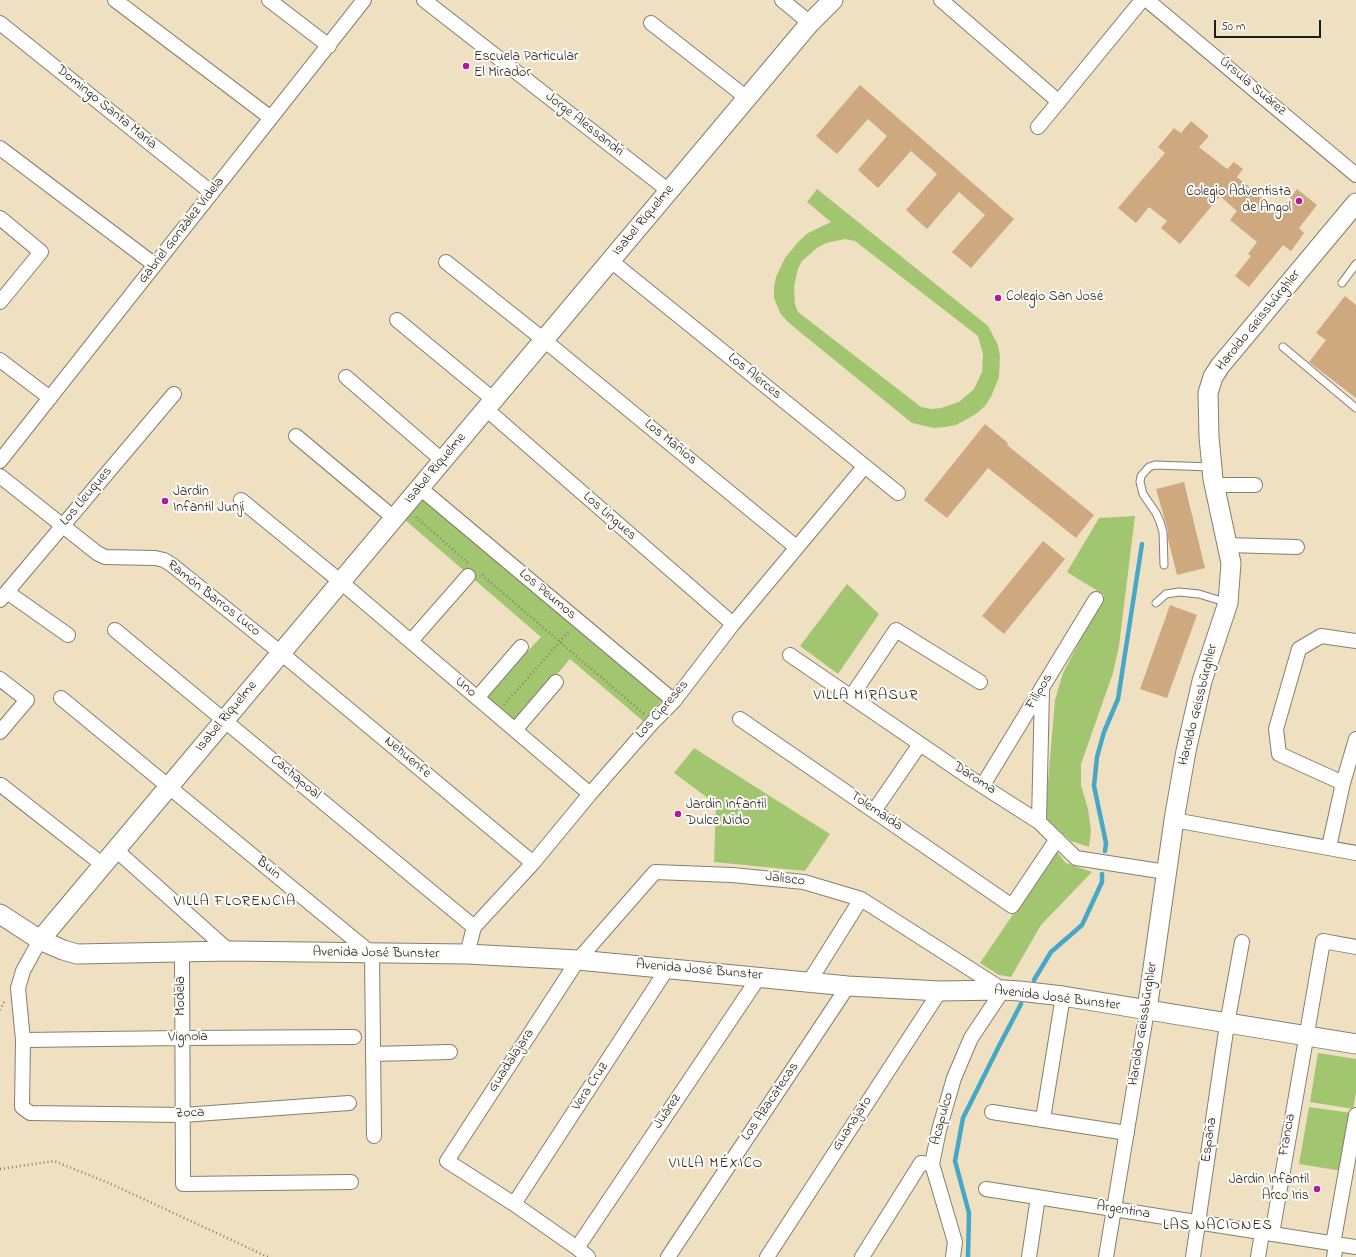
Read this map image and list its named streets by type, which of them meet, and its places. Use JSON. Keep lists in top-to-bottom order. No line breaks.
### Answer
{"streets":{"street":["Úrsula Suárez","Domingo Santa María","Jorge Alessandri","Isabel Riquelme","Gabriel González Videla","Haroldo Geissbürghler","Los Alerces","Los Mañíos","Los Lleuques","Los Lingues","Los Peumos","Ramón Barros Luco","Uno","Filipos","Los Cipreses","Nehuenfe","Cachapoal","Daroma","Tolemaida","Buin","Jalisco","Avenida José Bunster","Modela","Vignola","Guadalajara","Vera Cruz","Los Azacatecas","Juárez","Zoca","Acapulco","Guanajato","Francia","España","Argentina"]},"crossings":[["Domingo Santa María","Gabriel González Videla"],["Jorge Alessandri","Isabel Riquelme"],["Isabel Riquelme","Los Alerces"],["Isabel Riquelme","Los Mañíos"],["Isabel Riquelme","Los Lingues"],["Isabel Riquelme","Los Peumos"],["Isabel Riquelme","Ramón Barros Luco"],["Isabel Riquelme","Uno"],["Isabel Riquelme","Nehuenfe"],["Isabel Riquelme","Cachapoal"],["Isabel Riquelme","Buin"],["Isabel Riquelme","Avenida José Bunster"],["Haroldo Geissbürghler","Daroma"],["Haroldo Geissbürghler","Avenida José Bunster"],["Haroldo Geissbürghler","Argentina"],["Los Alerces","Los Cipreses"],["Los Mañíos","Los Cipreses"],["Los Lleuques","Ramón Barros Luco"],["Los Lingues","Los Cipreses"],["Los Peumos","Los Cipreses"],["Ramón Barros Luco","Nehuenfe"],["Uno","Los Cipreses"],["Filipos","Daroma"],["Los Cipreses","Nehuenfe"],["Los Cipreses","Cachapoal"],["Los Cipreses","Avenida José Bunster"],["Daroma","Tolemaida"],["Buin","Avenida José Bunster"],["Jalisco","Avenida José Bunster"],["Jalisco","Guadalajara"],["Jalisco","Acapulco"],["Avenida José Bunster","Modela"],["Avenida José Bunster","Guadalajara"],["Avenida José Bunster","Vera Cruz"],["Avenida José Bunster","Los Azacatecas"],["Avenida José Bunster","Juárez"],["Avenida José Bunster","Acapulco"],["Avenida José Bunster","Guanajato"],["Avenida José Bunster","Francia"],["Avenida José Bunster","España"],["Modela","Vignola"],["Modela","Zoca"],["Vignola","Zoca"],["Guadalajara","Vera Cruz"],["Francia","Argentina"],["España","Argentina"]],"districts":["VILLA MIRASUR","VILLA FLORENCIA","VILLA MÉXICO","LAS NACIONES"],"places":["Escuela Particular El Mirador","Colegio Adventista de Angol","Colegio San José","Jardín Infantil Junji","Jardin Infantil Dulce Nido","Jardin Infantil Arco Iris"],"scale_bar":"50 m"}
